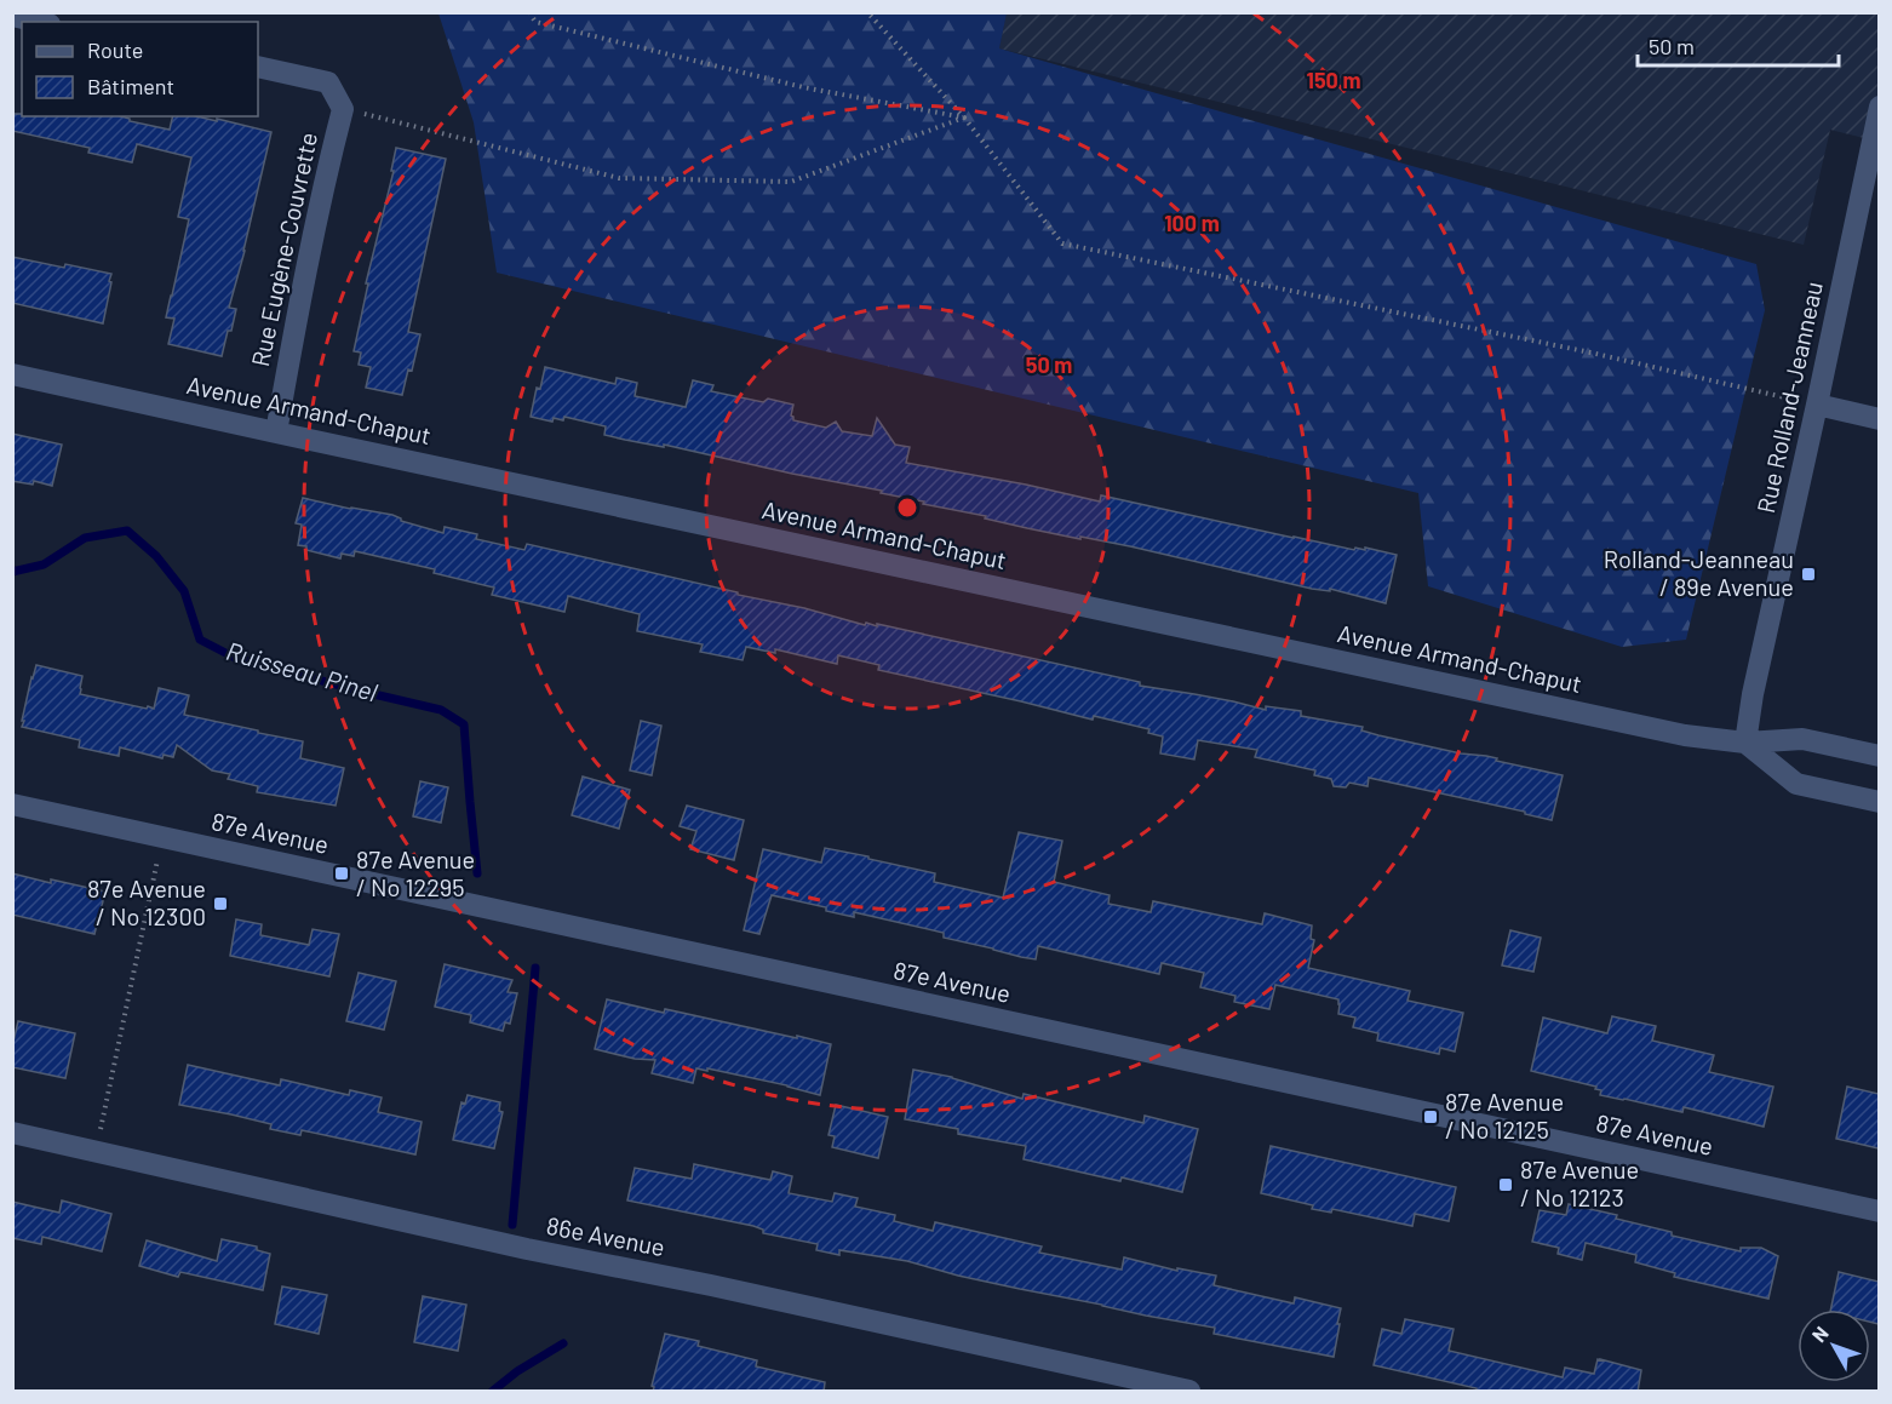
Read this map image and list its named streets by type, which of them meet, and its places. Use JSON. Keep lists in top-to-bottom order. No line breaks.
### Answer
{"streets":{"street":["Rue Eugène-Couvrette","Rue Rolland-Jeanneau","Avenue Armand-Chaput","87e Avenue","86e Avenue"]},"crossings":[["Rue Eugène-Couvrette","Avenue Armand-Chaput"],["Rue Rolland-Jeanneau","Avenue Armand-Chaput"]],"water":["Ruisseau Pinel"],"places":{"transit":["Rolland-Jeanneau / 89e Avenue","87e Avenue / No 12295","87e Avenue / No 12300","87e Avenue / No 12125","87e Avenue / No 12123"]},"legend":["Route","Bâtiment"],"scale_bar":"50 m","north":"top left","rings":["150 m","100 m","50 m"]}
